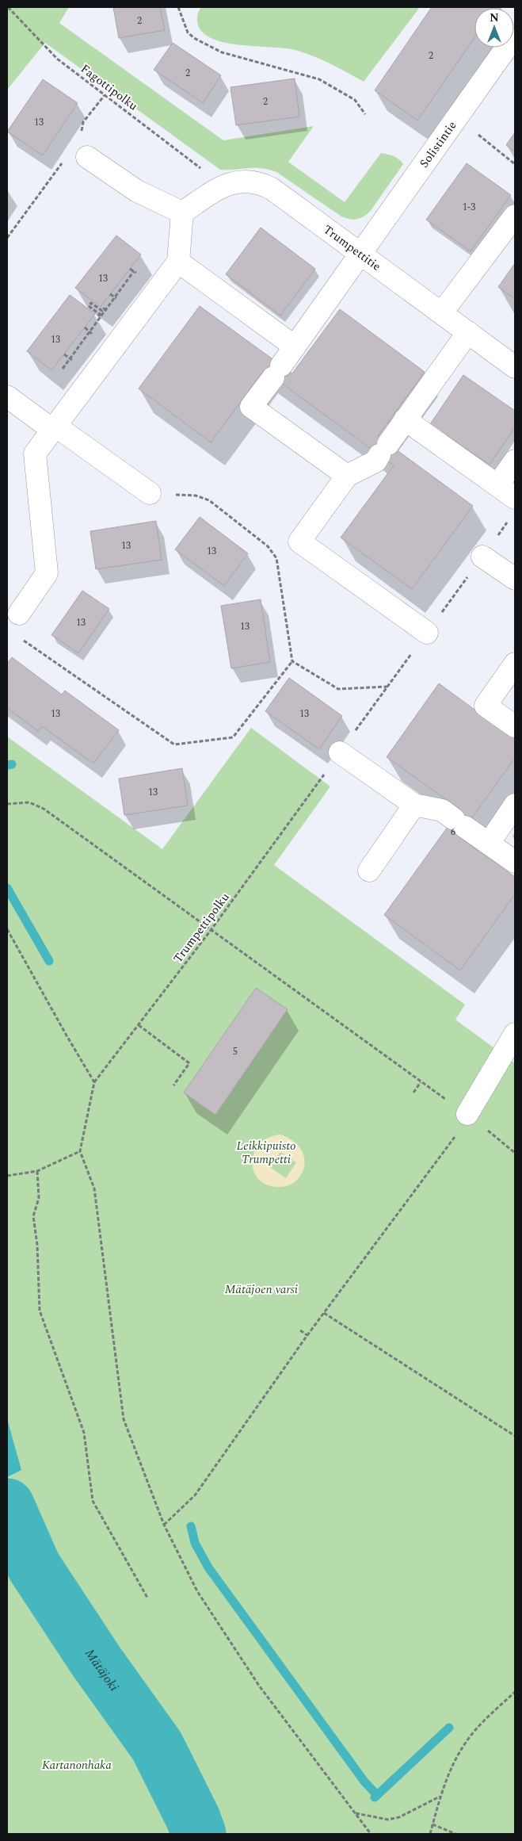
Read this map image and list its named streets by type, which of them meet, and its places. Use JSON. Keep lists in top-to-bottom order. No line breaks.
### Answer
{"streets":{"street":["Solistintie","Trumpettitie"],"path":["Fagottipolku","Trumpettipolku"]},"crossings":[["Solistintie","Trumpettitie"]],"water":["Mätäjoki"],"parks":["Leikkipuisto Trumpetti","Mätäjoen varsi","Kartanonhaka"],"house_numbers":["2","2","2","2","13","1-3","13","13","13","13","13","13","13","13","13","6","5"],"north":"top"}
